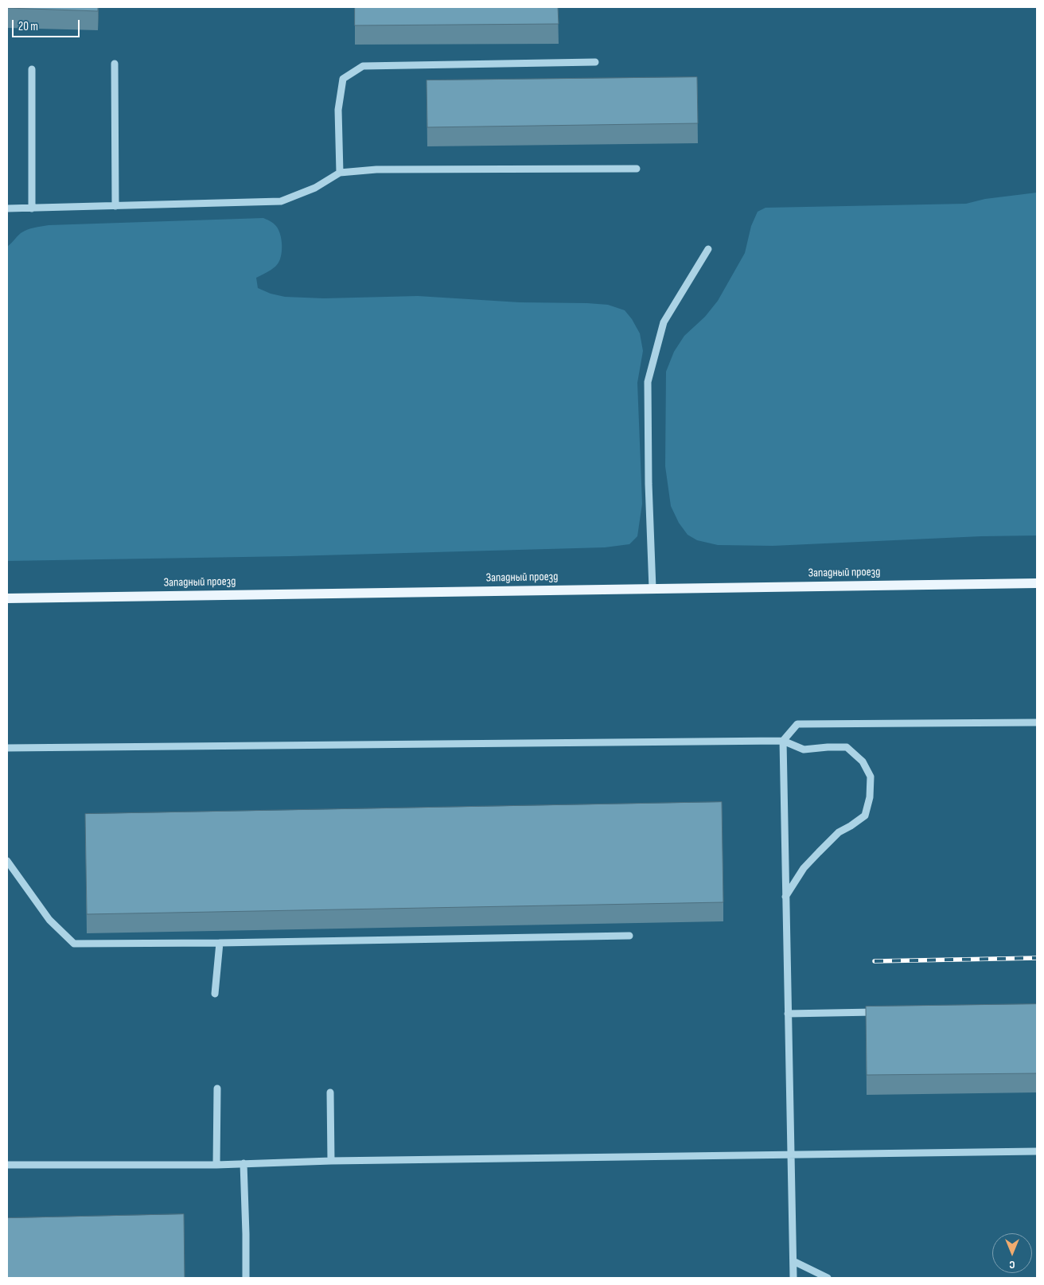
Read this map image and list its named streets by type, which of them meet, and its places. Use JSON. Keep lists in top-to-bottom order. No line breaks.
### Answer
{"streets":{"main road":["Западный проезд"]},"scale_bar":"20 m","north":"bottom"}
